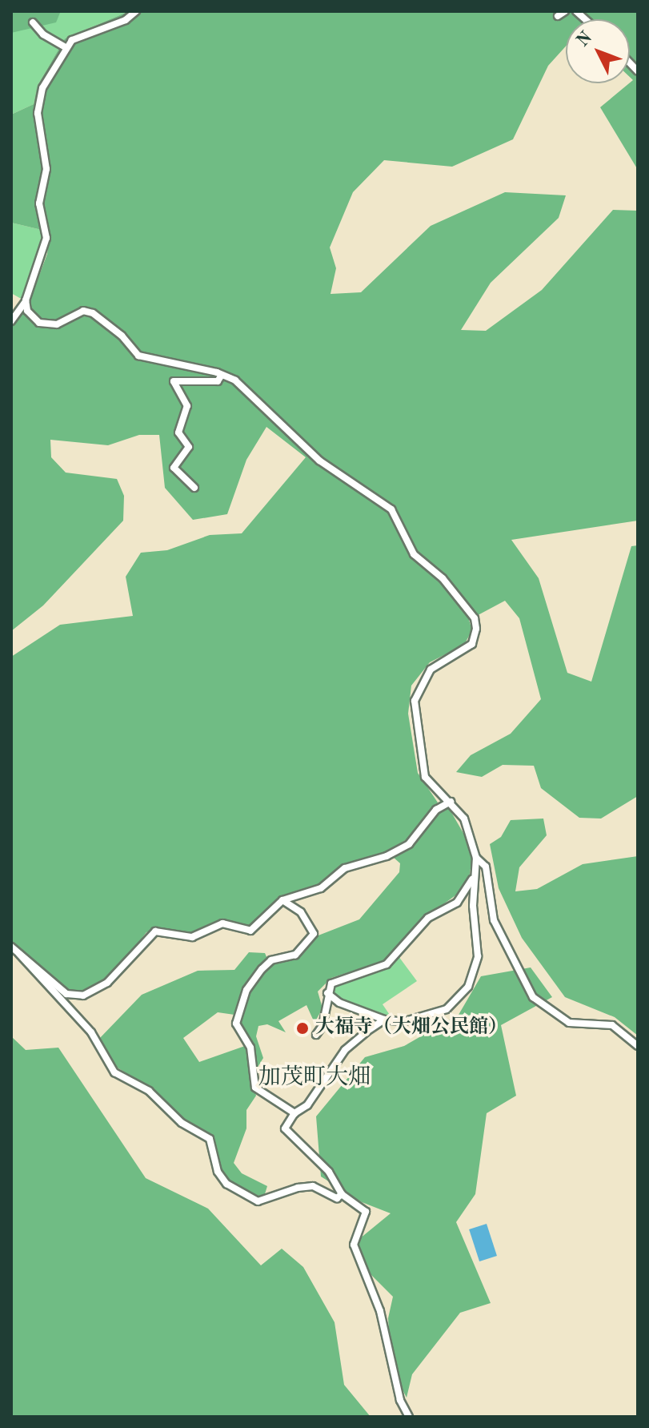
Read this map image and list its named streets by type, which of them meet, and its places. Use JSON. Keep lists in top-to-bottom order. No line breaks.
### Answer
{"districts":["加茂町大畑"],"places":["大福寺（大畑公民館）"],"north":"top left"}
